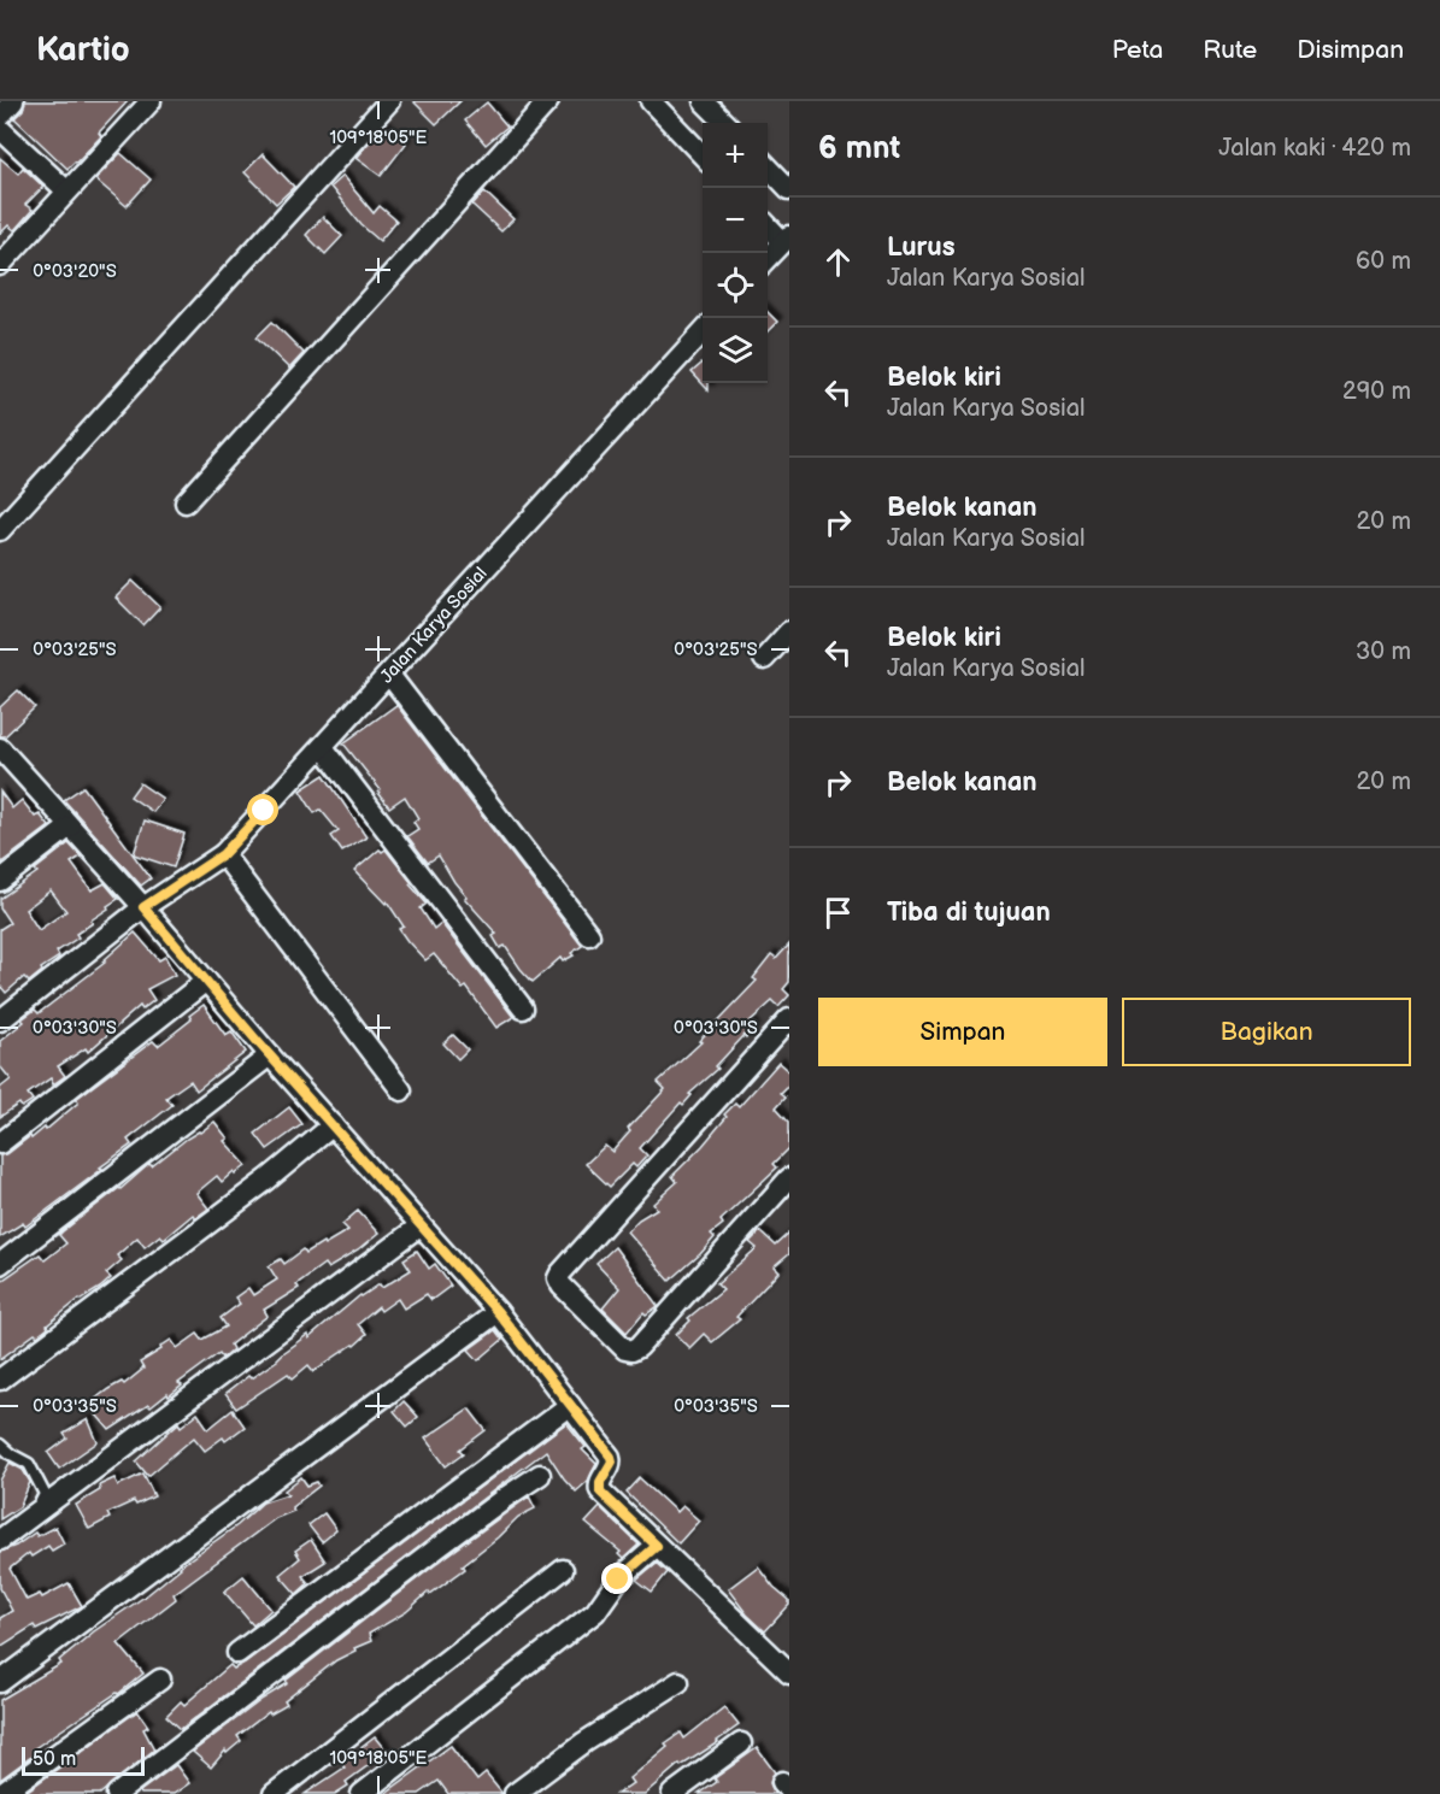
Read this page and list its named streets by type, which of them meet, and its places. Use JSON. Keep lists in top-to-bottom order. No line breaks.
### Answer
{"streets":{"street":["Jalan Karya Sosial"]},"scale_bar":"50 m","page":{"header":"Kartio","nav":["Peta","Rute","Disimpan"],"heading":["6 mnt","Jalan kaki · 420 m"],"map_buttons":["+","−"],"list":[["Lurus","Jalan Karya Sosial","60 m"],["Belok kiri","Jalan Karya Sosial","290 m"],["Belok kanan","Jalan Karya Sosial","20 m"],["Belok kiri","Jalan Karya Sosial","30 m"],["Belok kanan","20 m"],"Tiba di tujuan"],"buttons":["Simpan","Bagikan"],"scale":"50 m"},"coordinates":["109°18'05\"E","0°03'20\"S","0°03'25\"S","0°03'30\"S","0°03'35\"S"]}
